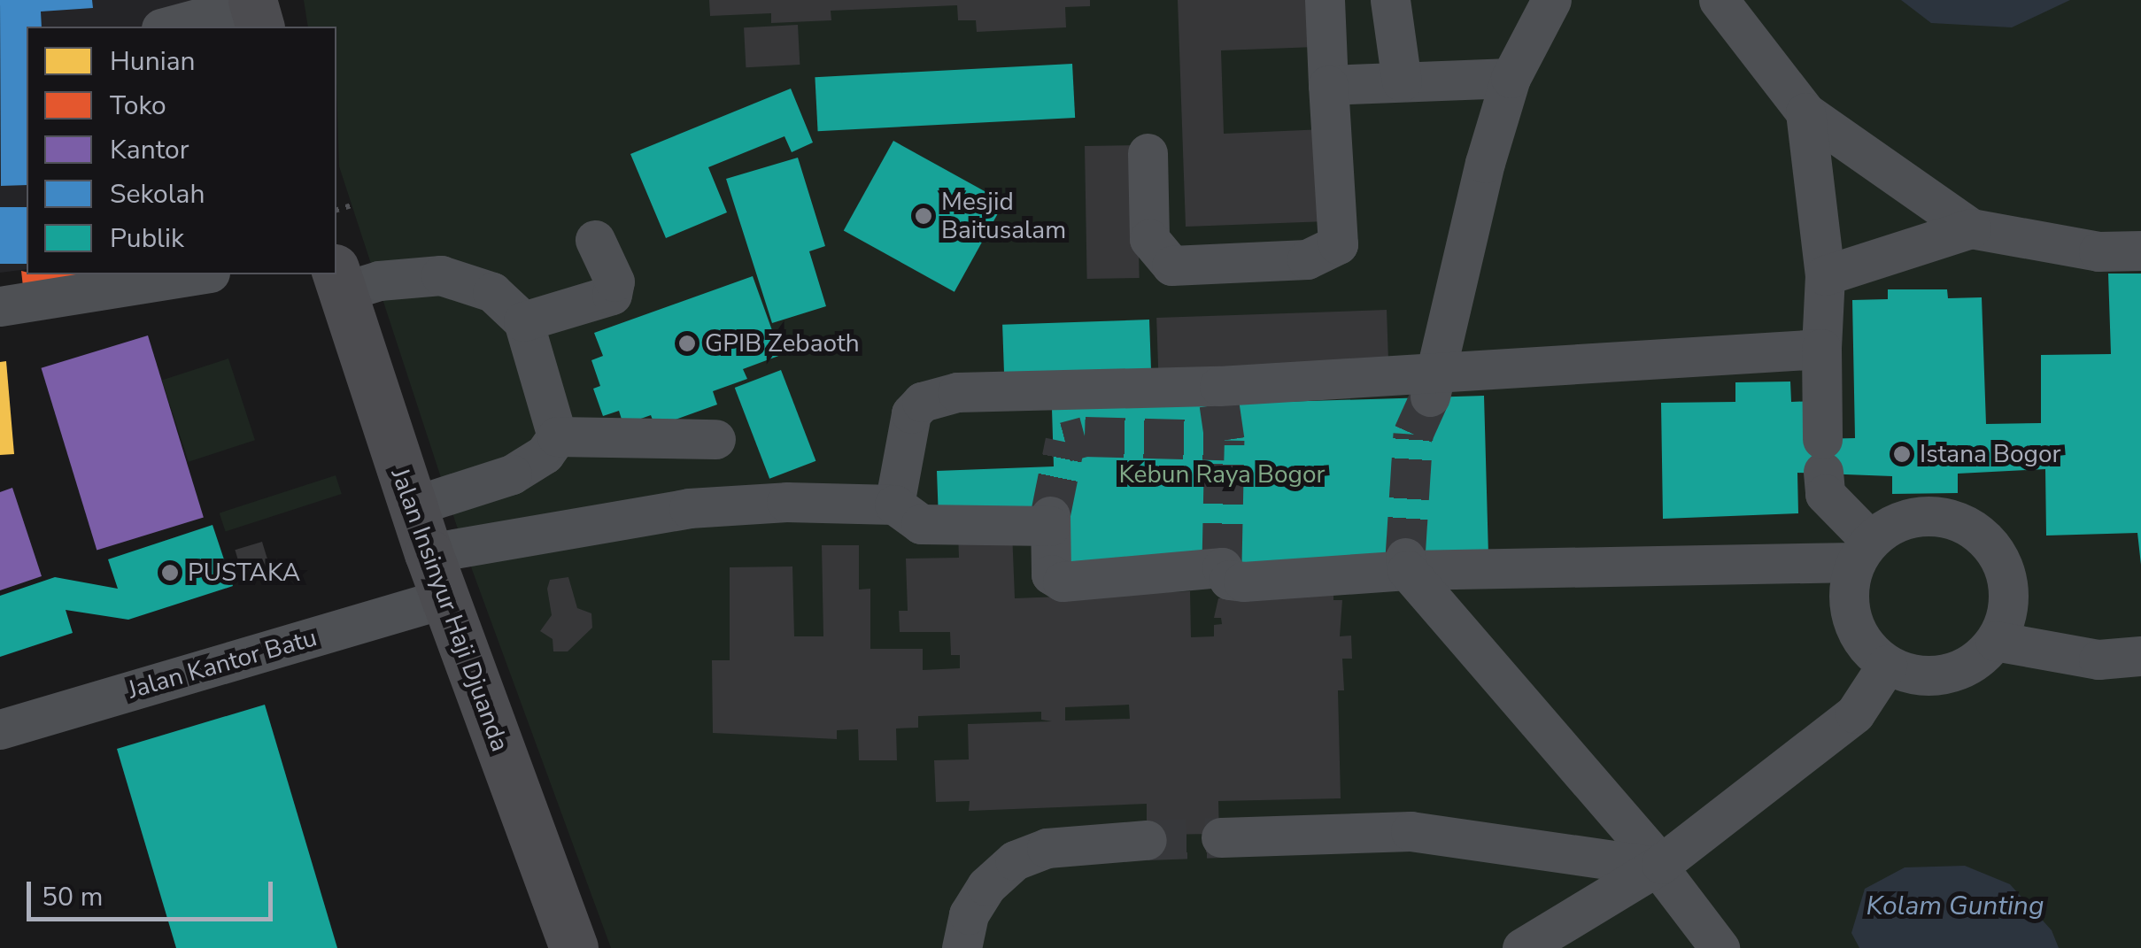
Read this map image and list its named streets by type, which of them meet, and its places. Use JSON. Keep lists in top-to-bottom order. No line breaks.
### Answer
{"streets":{"main road":["Jalan Insinyur Haji Djuanda"],"street":["Jalan Kantor Batu"]},"crossings":[["Jalan Insinyur Haji Djuanda","Jalan Kantor Batu"]],"water":["Kolam Gunting"],"parks":["Kebun Raya Bogor"],"places":["Mesjid Baitusalam","GPIB Zebaoth","Istana Bogor","PUSTAKA"],"legend":["Hunian","Toko","Kantor","Sekolah","Publik"],"scale_bar":"50 m"}
